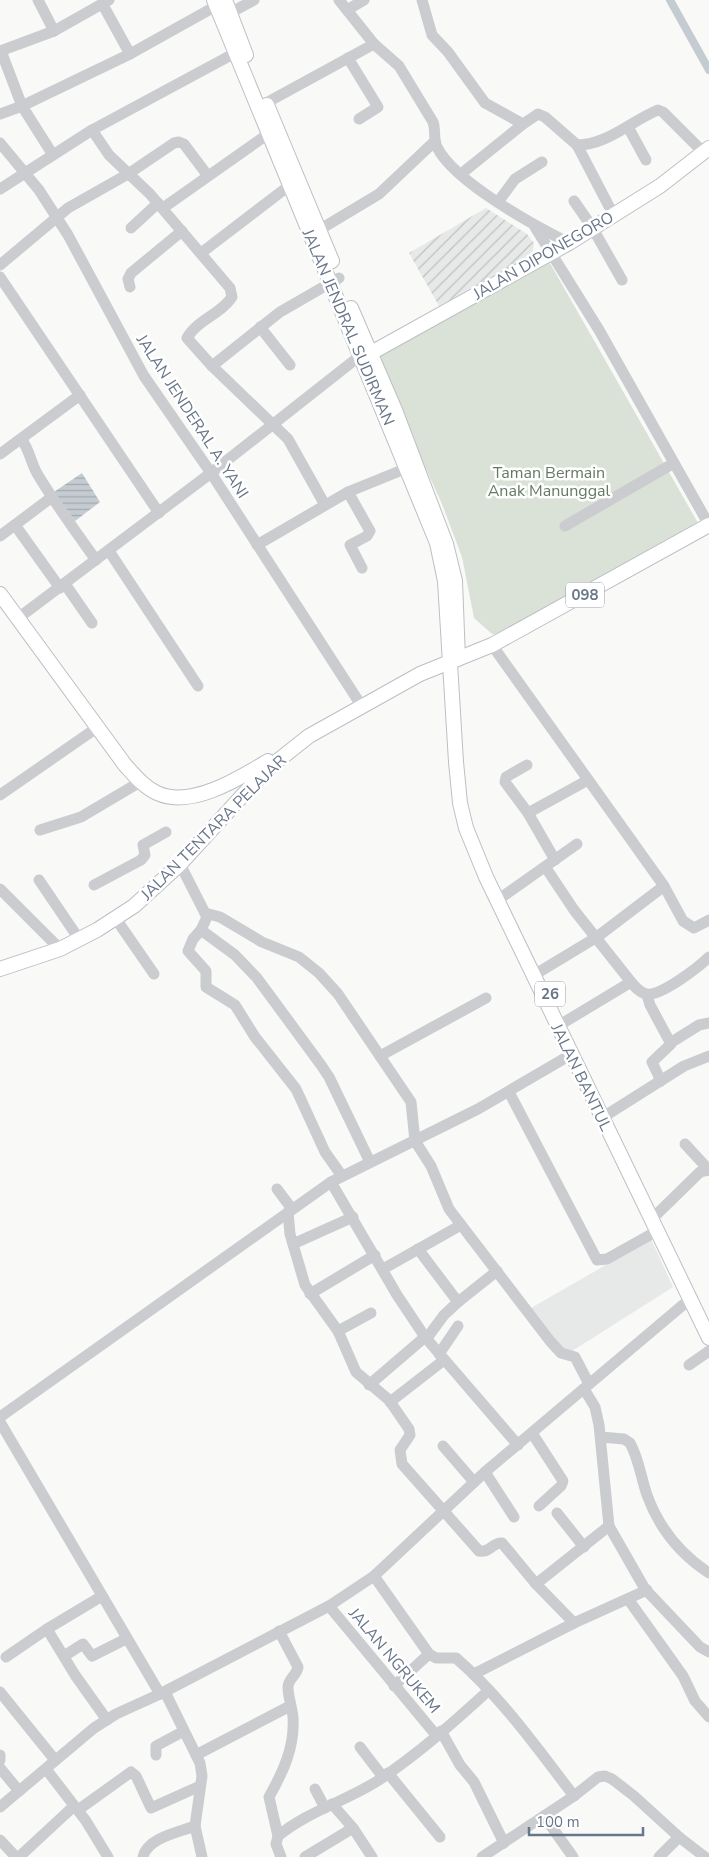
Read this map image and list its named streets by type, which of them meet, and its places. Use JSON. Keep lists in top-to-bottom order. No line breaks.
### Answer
{"streets":{"main road":["JALAN DIPONEGORO","JALAN JENDRAL SUDIRMAN","098","JALAN TENTARA PELAJAR","26","JALAN BANTUL"],"street":["JALAN JENDERAL A. YANI","JALAN NGRUKEM"]},"crossings":[["JALAN DIPONEGORO","JALAN JENDRAL SUDIRMAN"],["JALAN JENDRAL SUDIRMAN","098"],["JALAN JENDRAL SUDIRMAN","JALAN TENTARA PELAJAR"],["JALAN JENDRAL SUDIRMAN","JALAN BANTUL"],["JALAN JENDERAL A. YANI","JALAN TENTARA PELAJAR"],["098","JALAN TENTARA PELAJAR"],["098","JALAN BANTUL"],["JALAN TENTARA PELAJAR","JALAN BANTUL"]],"parks":["Taman Bermain Anak Manunggal"],"scale_bar":"100 m"}
